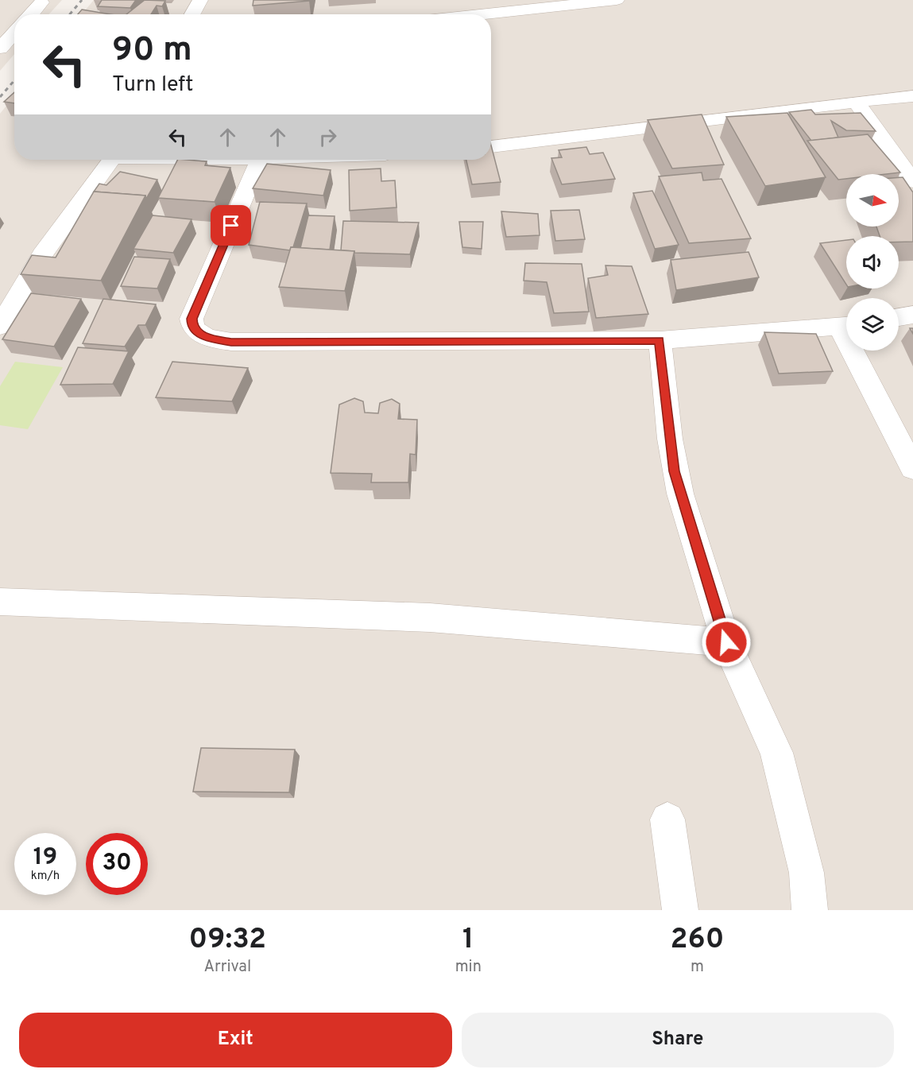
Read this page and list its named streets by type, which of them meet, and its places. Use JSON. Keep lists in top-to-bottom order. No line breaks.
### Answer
{"north":"right","page":{"turn":["90 m","Turn left"],"speed":"19 km/h","limit":"30","eta":["09:32","Arrival","1","min","260","m"],"buttons":["Exit","Share"]}}
